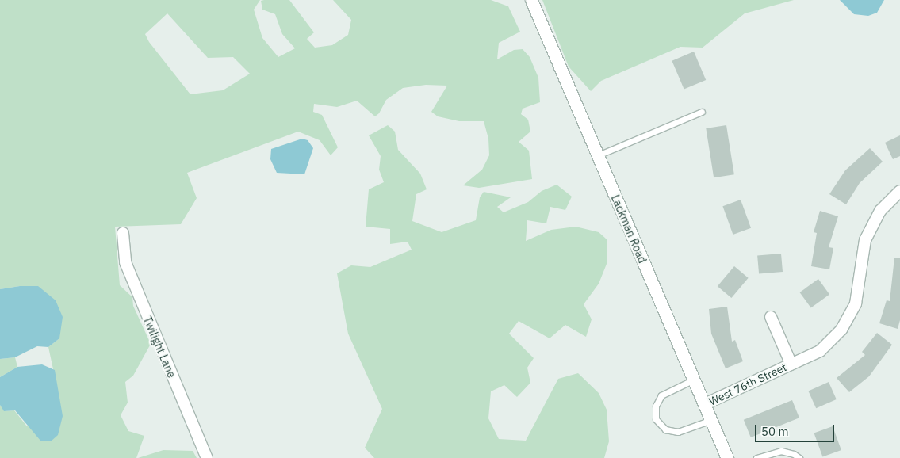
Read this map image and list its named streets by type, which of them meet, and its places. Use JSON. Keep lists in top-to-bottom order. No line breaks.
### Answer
{"streets":{"main road":["Lackman Road"],"street":["Twilight Lane","West 76th Street"]},"crossings":[["Lackman Road","West 76th Street"]],"scale_bar":"50 m"}
